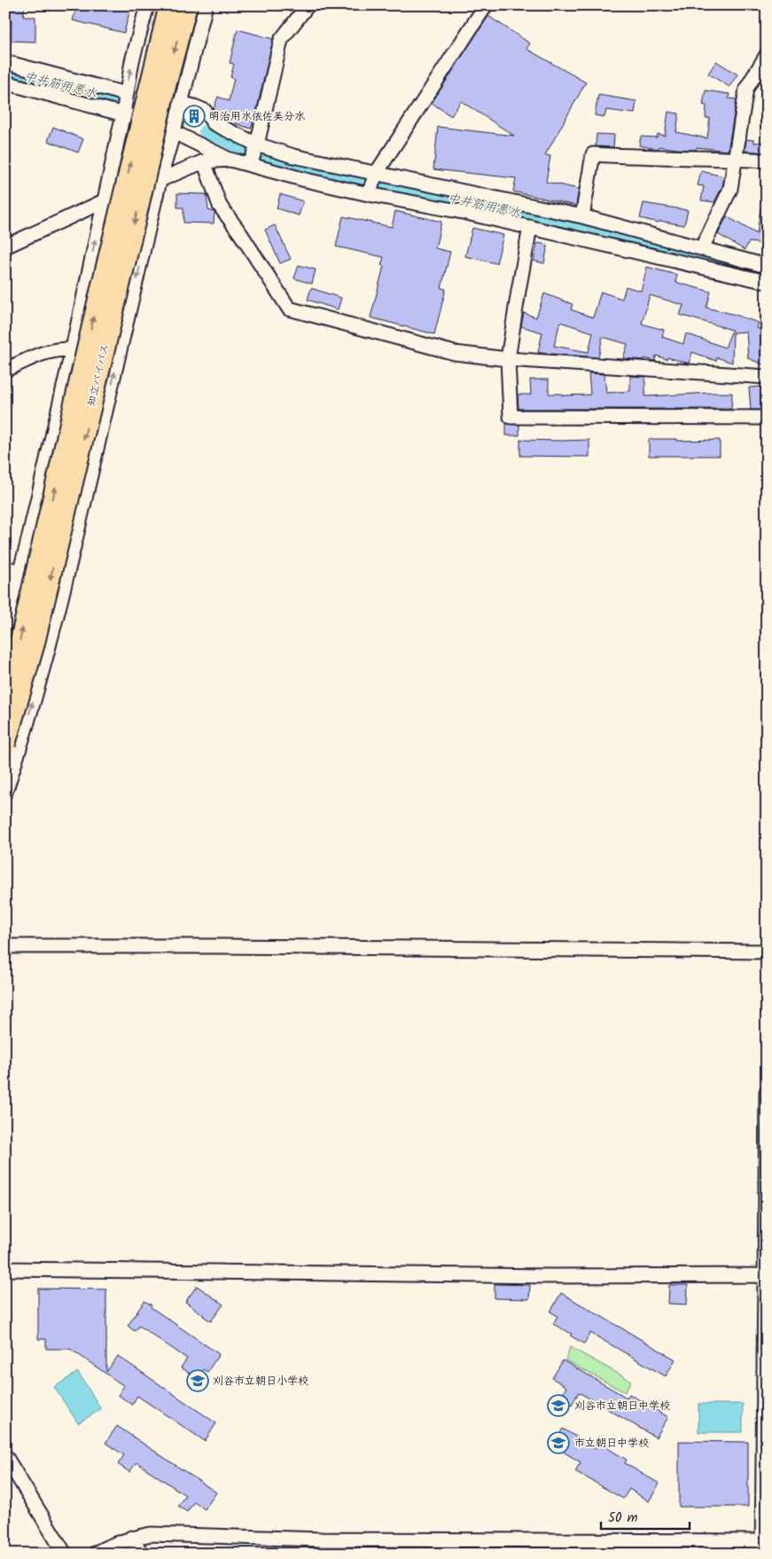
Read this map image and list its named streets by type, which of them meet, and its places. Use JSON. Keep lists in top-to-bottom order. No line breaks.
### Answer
{"streets":{"highway":["知立バイパス"]},"water":["中井筋用悪水"],"places":{"building":["明治用水依佐美分水"],"school or university":["刈谷市立朝日小学校","刈谷市立朝日中学校","市立朝日中学校"]},"scale_bar":"50 m"}
